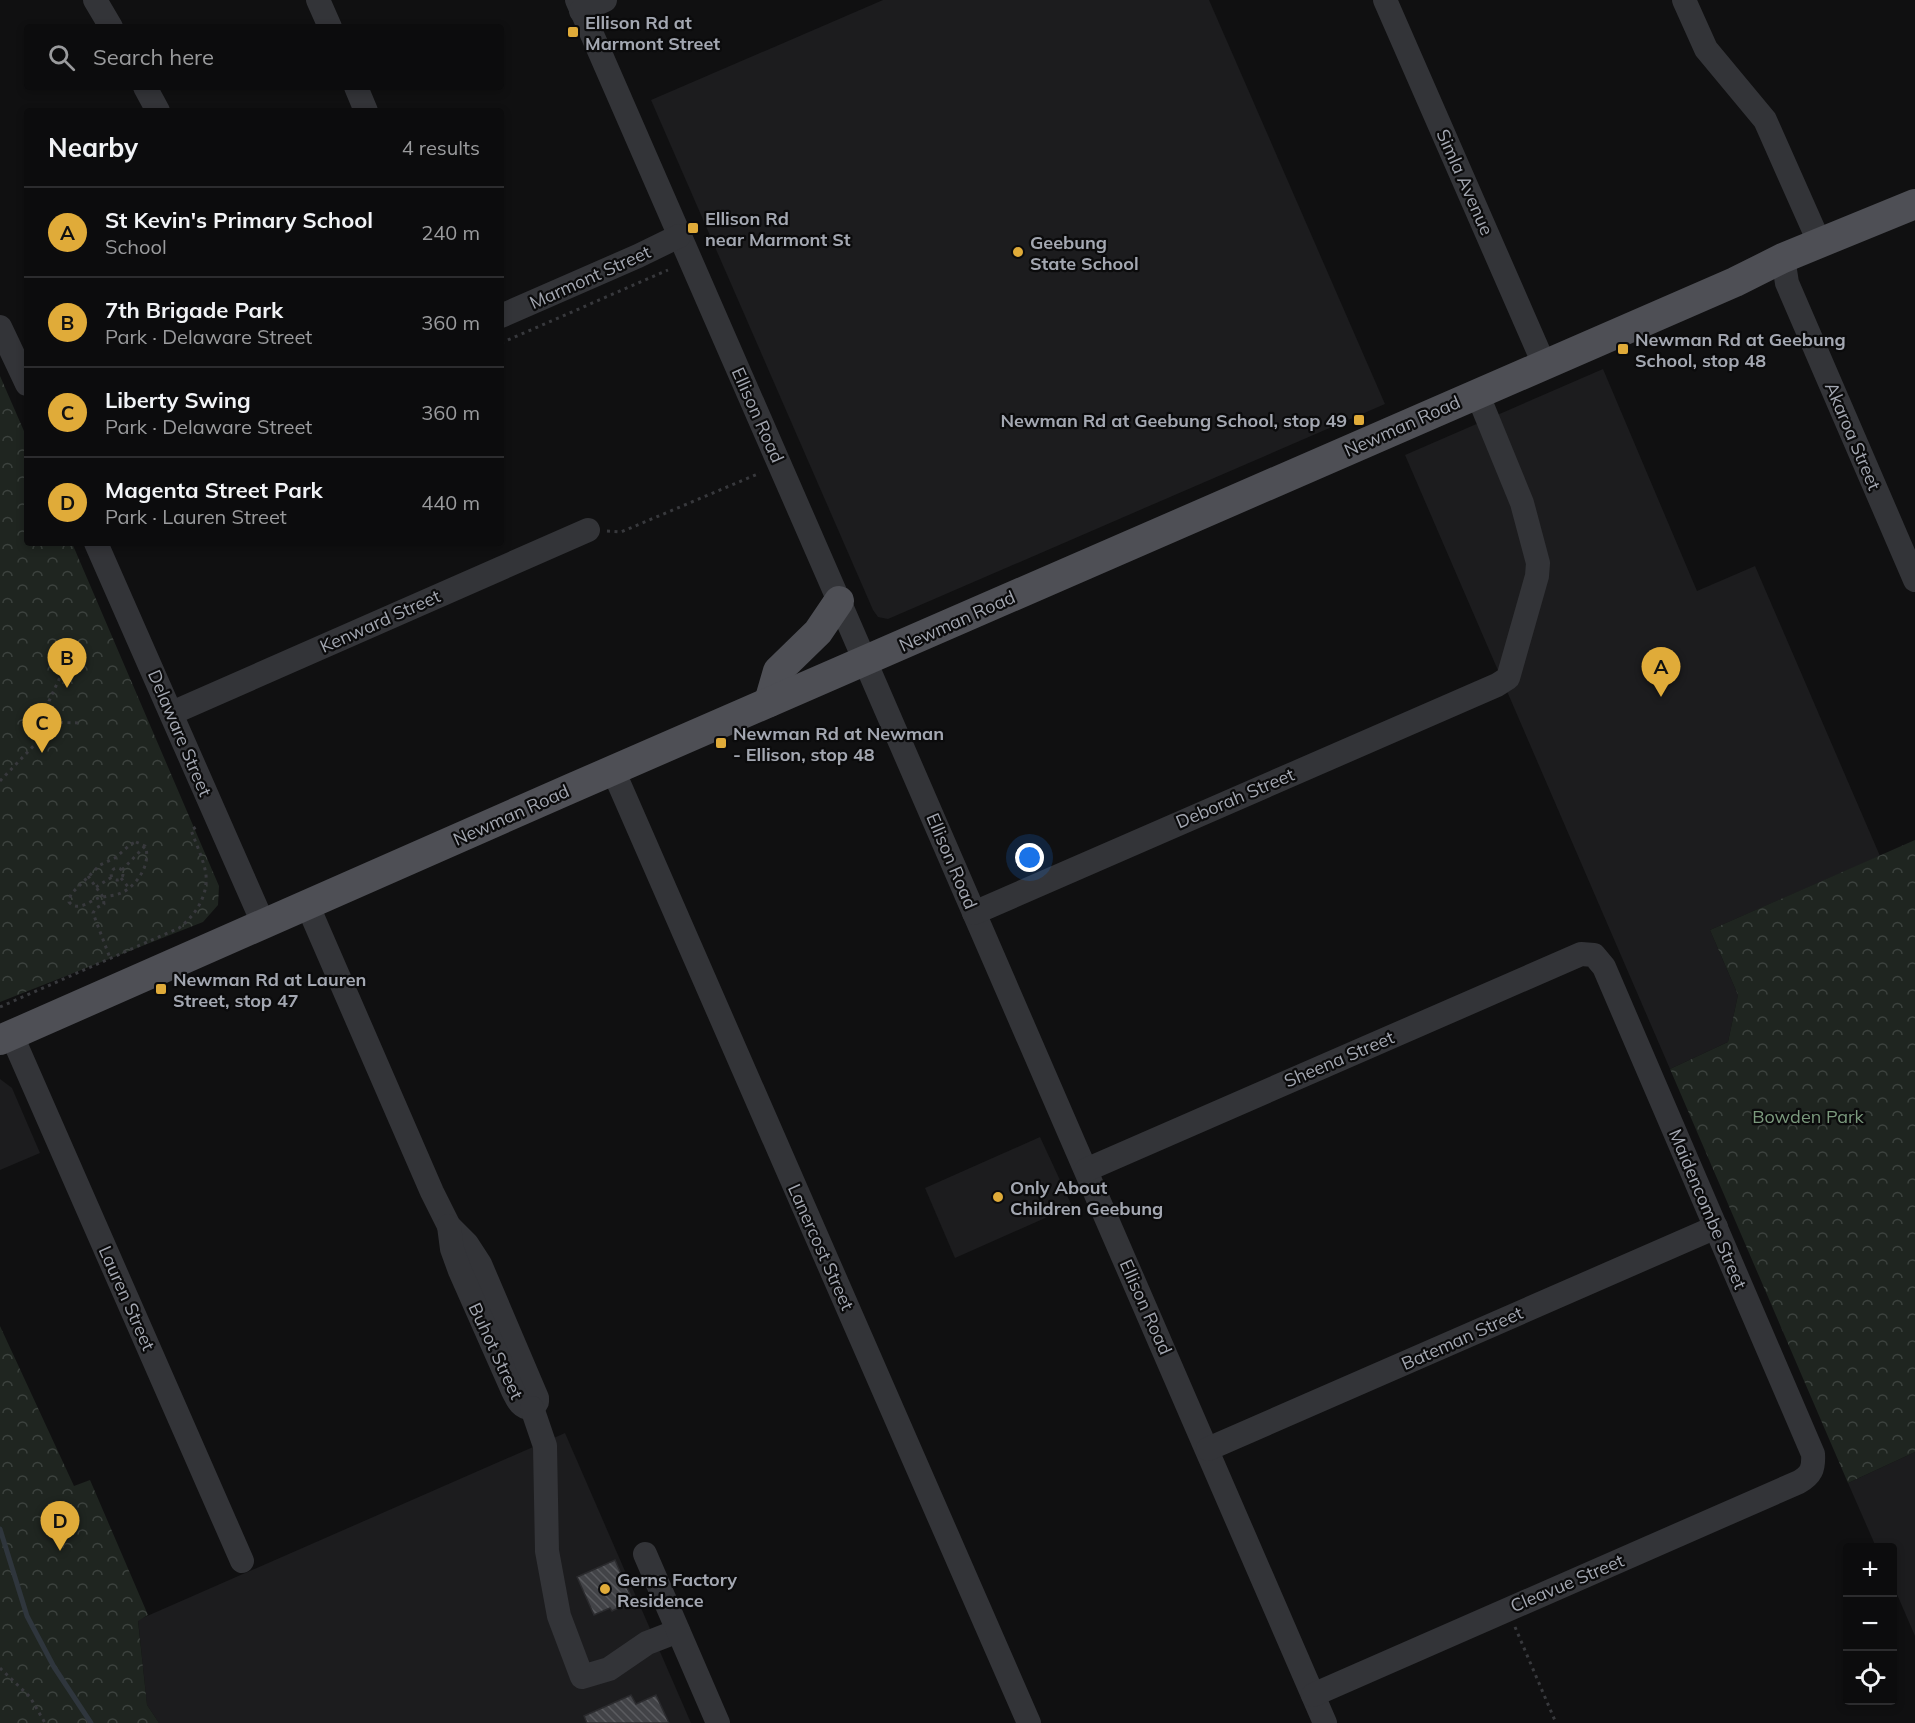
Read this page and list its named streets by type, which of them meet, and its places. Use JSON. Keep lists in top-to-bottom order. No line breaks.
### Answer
{"streets":{"main road":["Newman Road"],"street":["Simla Avenue","Marmont Street","Ellison Road","Akaroa Street","Kenward Street","Delaware Street","Deborah Street","Sheena Street","Maidencombe Street","Lanercost Street","Lauren Street","Bateman Street","Buhot Street","Cleavue Street"]},"crossings":[["Simla Avenue","Newman Road"],["Marmont Street","Ellison Road"],["Ellison Road","Newman Road"],["Ellison Road","Deborah Street"],["Ellison Road","Sheena Street"],["Ellison Road","Bateman Street"],["Ellison Road","Cleavue Street"],["Newman Road","Akaroa Street"],["Newman Road","Delaware Street"],["Newman Road","Deborah Street"],["Newman Road","Lanercost Street"],["Newman Road","Lauren Street"],["Newman Road","Buhot Street"],["Kenward Street","Delaware Street"],["Sheena Street","Maidencombe Street"],["Maidencombe Street","Bateman Street"],["Maidencombe Street","Cleavue Street"]],"parks":["Bowden Park"],"places":{"transit":["Ellison Rd at Marmont Street","Ellison Rd near Marmont St","Newman Rd at Geebung School, stop 48","Newman Rd at Geebung School, stop 49","Newman Rd at Newman - Ellison, stop 48","Newman Rd at Lauren Street, stop 47"],"other":["Geebung State School","Only About Children Geebung","Gerns Factory Residence"]},"page":{"search":"Search here","heading":["Nearby","4 results"],"list":[{"mark":"A","name":"St Kevin's Primary School","note":"School","value":"240 m"},{"mark":"B","name":"7th Brigade Park","note":"Park · Delaware Street","value":"360 m"},{"mark":"C","name":"Liberty Swing","note":"Park · Delaware Street","value":"360 m"},{"mark":"D","name":"Magenta Street Park","note":"Park · Lauren Street","value":"440 m"}],"pins":["B","A","C","D"],"map_buttons":["+","−"]}}
